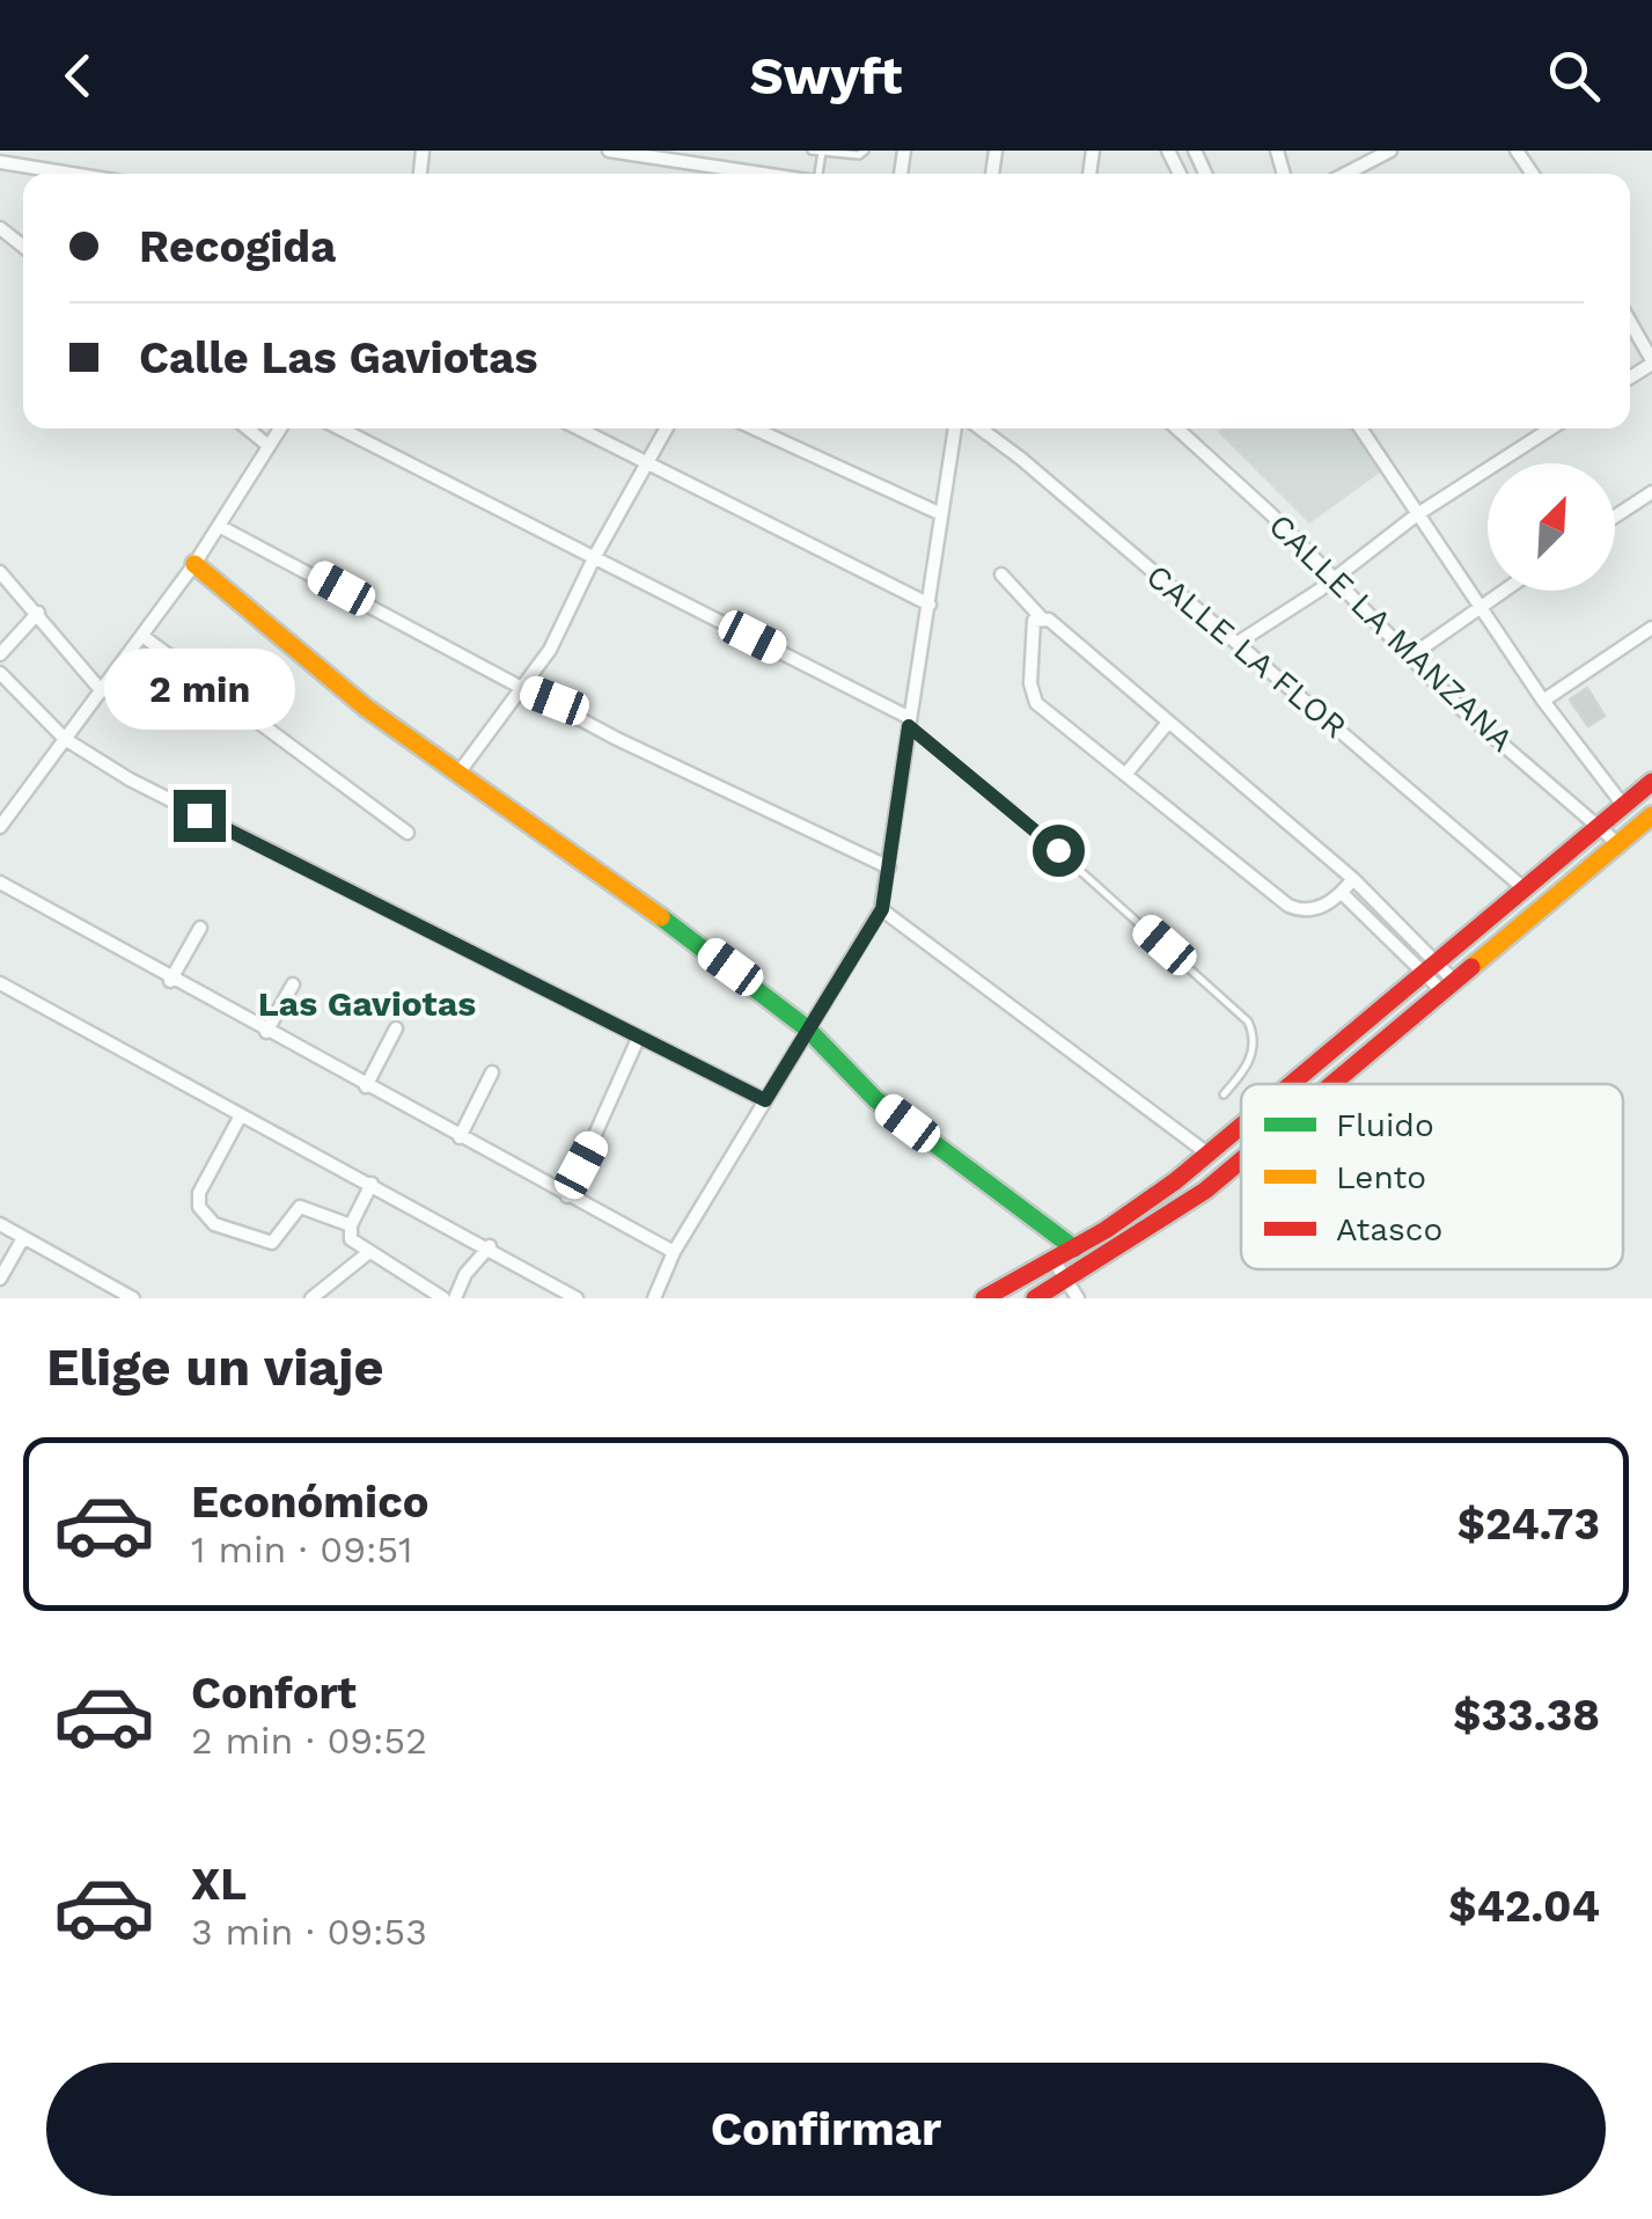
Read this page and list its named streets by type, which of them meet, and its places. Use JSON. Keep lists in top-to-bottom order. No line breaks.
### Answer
{"streets":{"street":["CALLE LA MANZANA","CALLE LA FLOR"]},"districts":["Las Gaviotas"],"legend":["Fluido","Lento","Atasco"],"north":"top right","page":{"header":"Swyft","banner":["Recogida","Calle Las Gaviotas"],"bubble":"2 min","heading":"Elige un viaje","list":[{"name":"Económico","note":"1 min · 09:51","value":"$24.73"},{"name":"Confort","note":"2 min · 09:52","value":"$33.38"},{"name":"XL","note":"3 min · 09:53","value":"$42.04"}],"buttons":"Confirmar"}}
